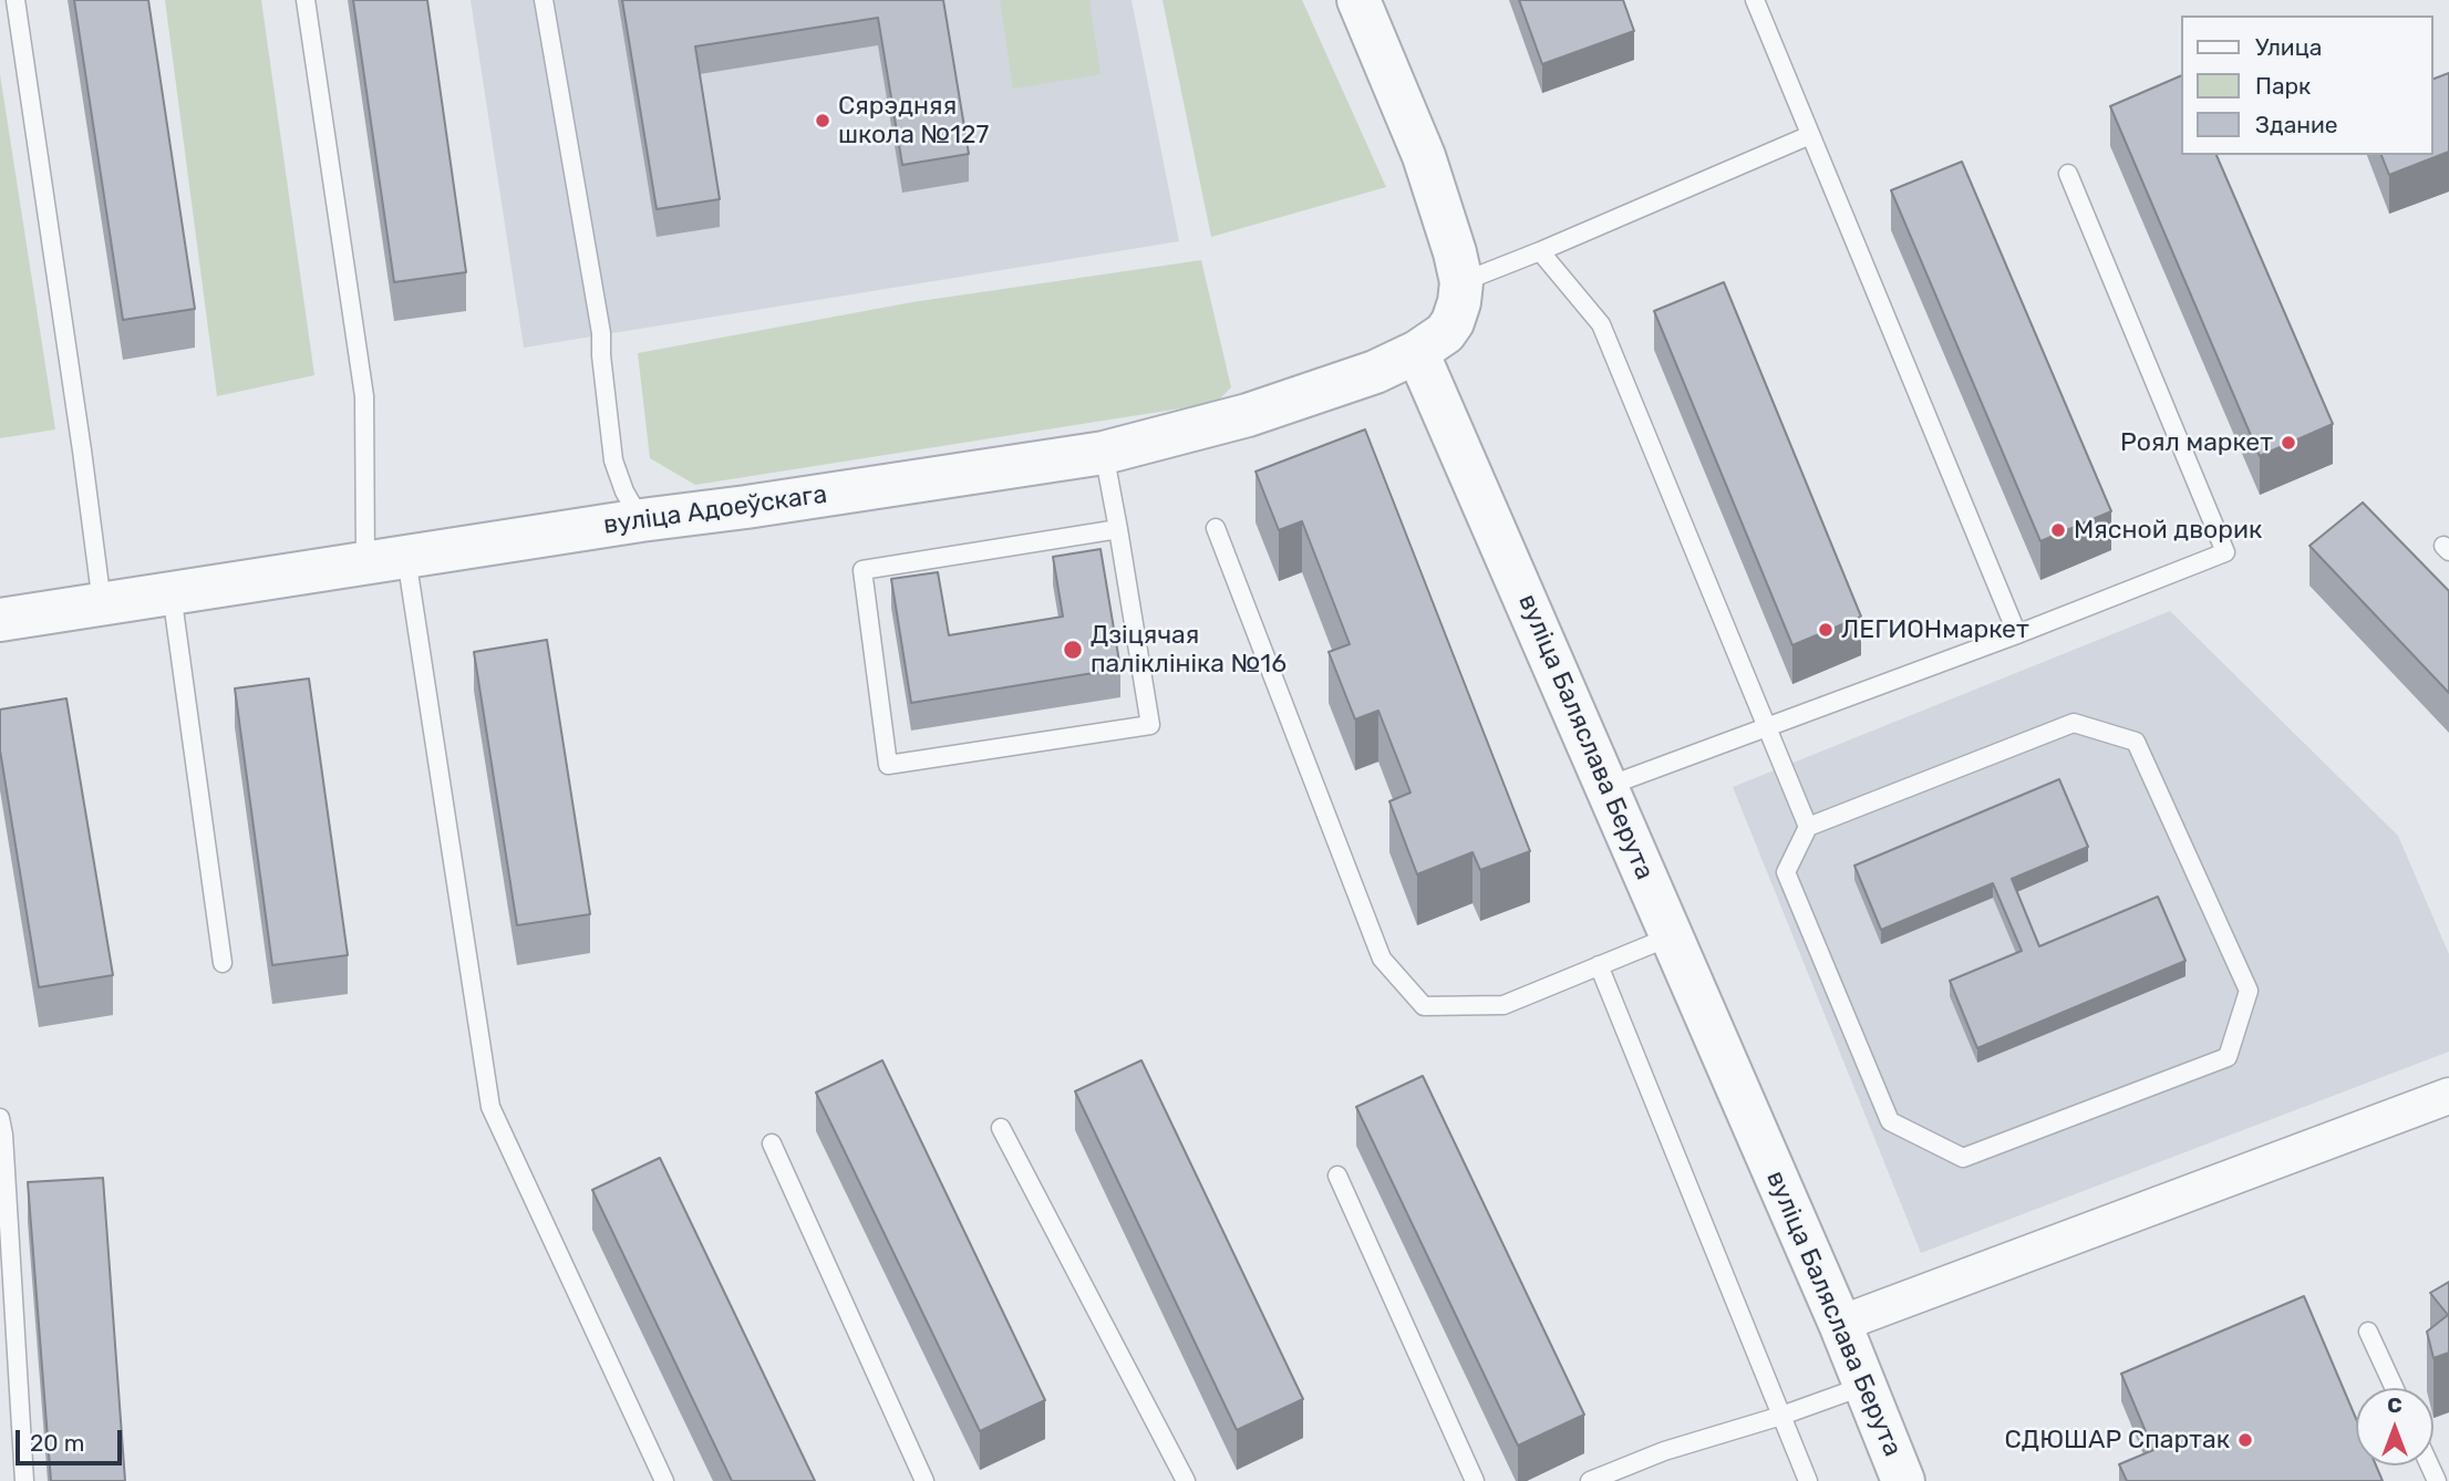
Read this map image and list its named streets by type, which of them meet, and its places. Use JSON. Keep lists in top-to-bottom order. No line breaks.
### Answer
{"streets":{"street":["вуліца Адоеўскага","вуліца Баляслава Берута"]},"crossings":[["вуліца Адоеўскага","вуліца Баляслава Берута"]],"places":["Сярэдняя школа №127","Роял маркет","Мясной дворик","ЛЕГИОНмаркет","Дзіцячая паліклініка №16","СДЮШАР Спартак"],"legend":["Улица","Парк","Здание"],"scale_bar":"20 m","north":"top"}
